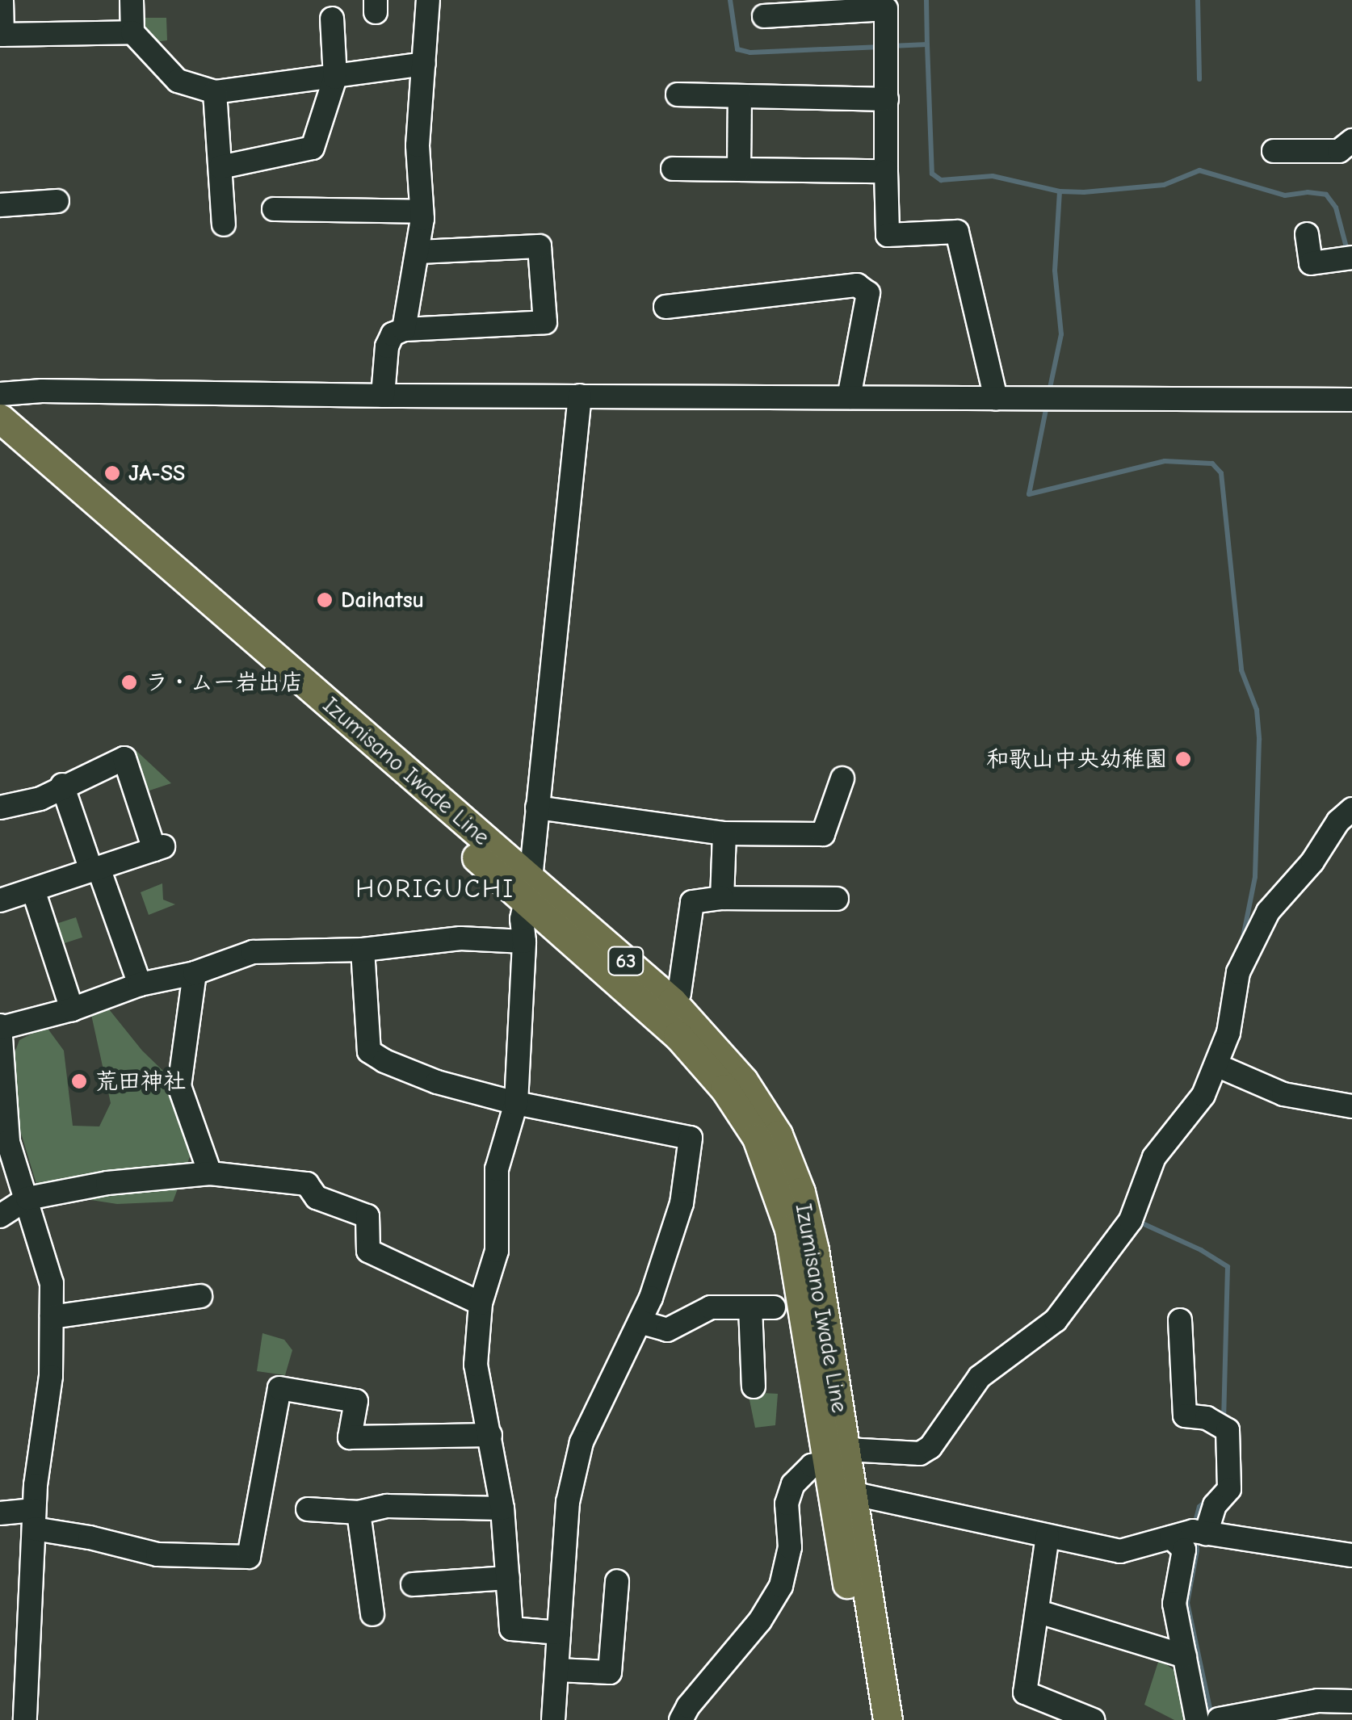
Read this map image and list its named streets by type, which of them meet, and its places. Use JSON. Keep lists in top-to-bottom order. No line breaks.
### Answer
{"streets":{"main road":["Izumisano Iwade Line","63"]},"districts":["HORIGUCHI"],"places":["JA-SS","Daihatsu","ラ・ムー岩出店","和歌山中央幼稚園","荒田神社"]}
